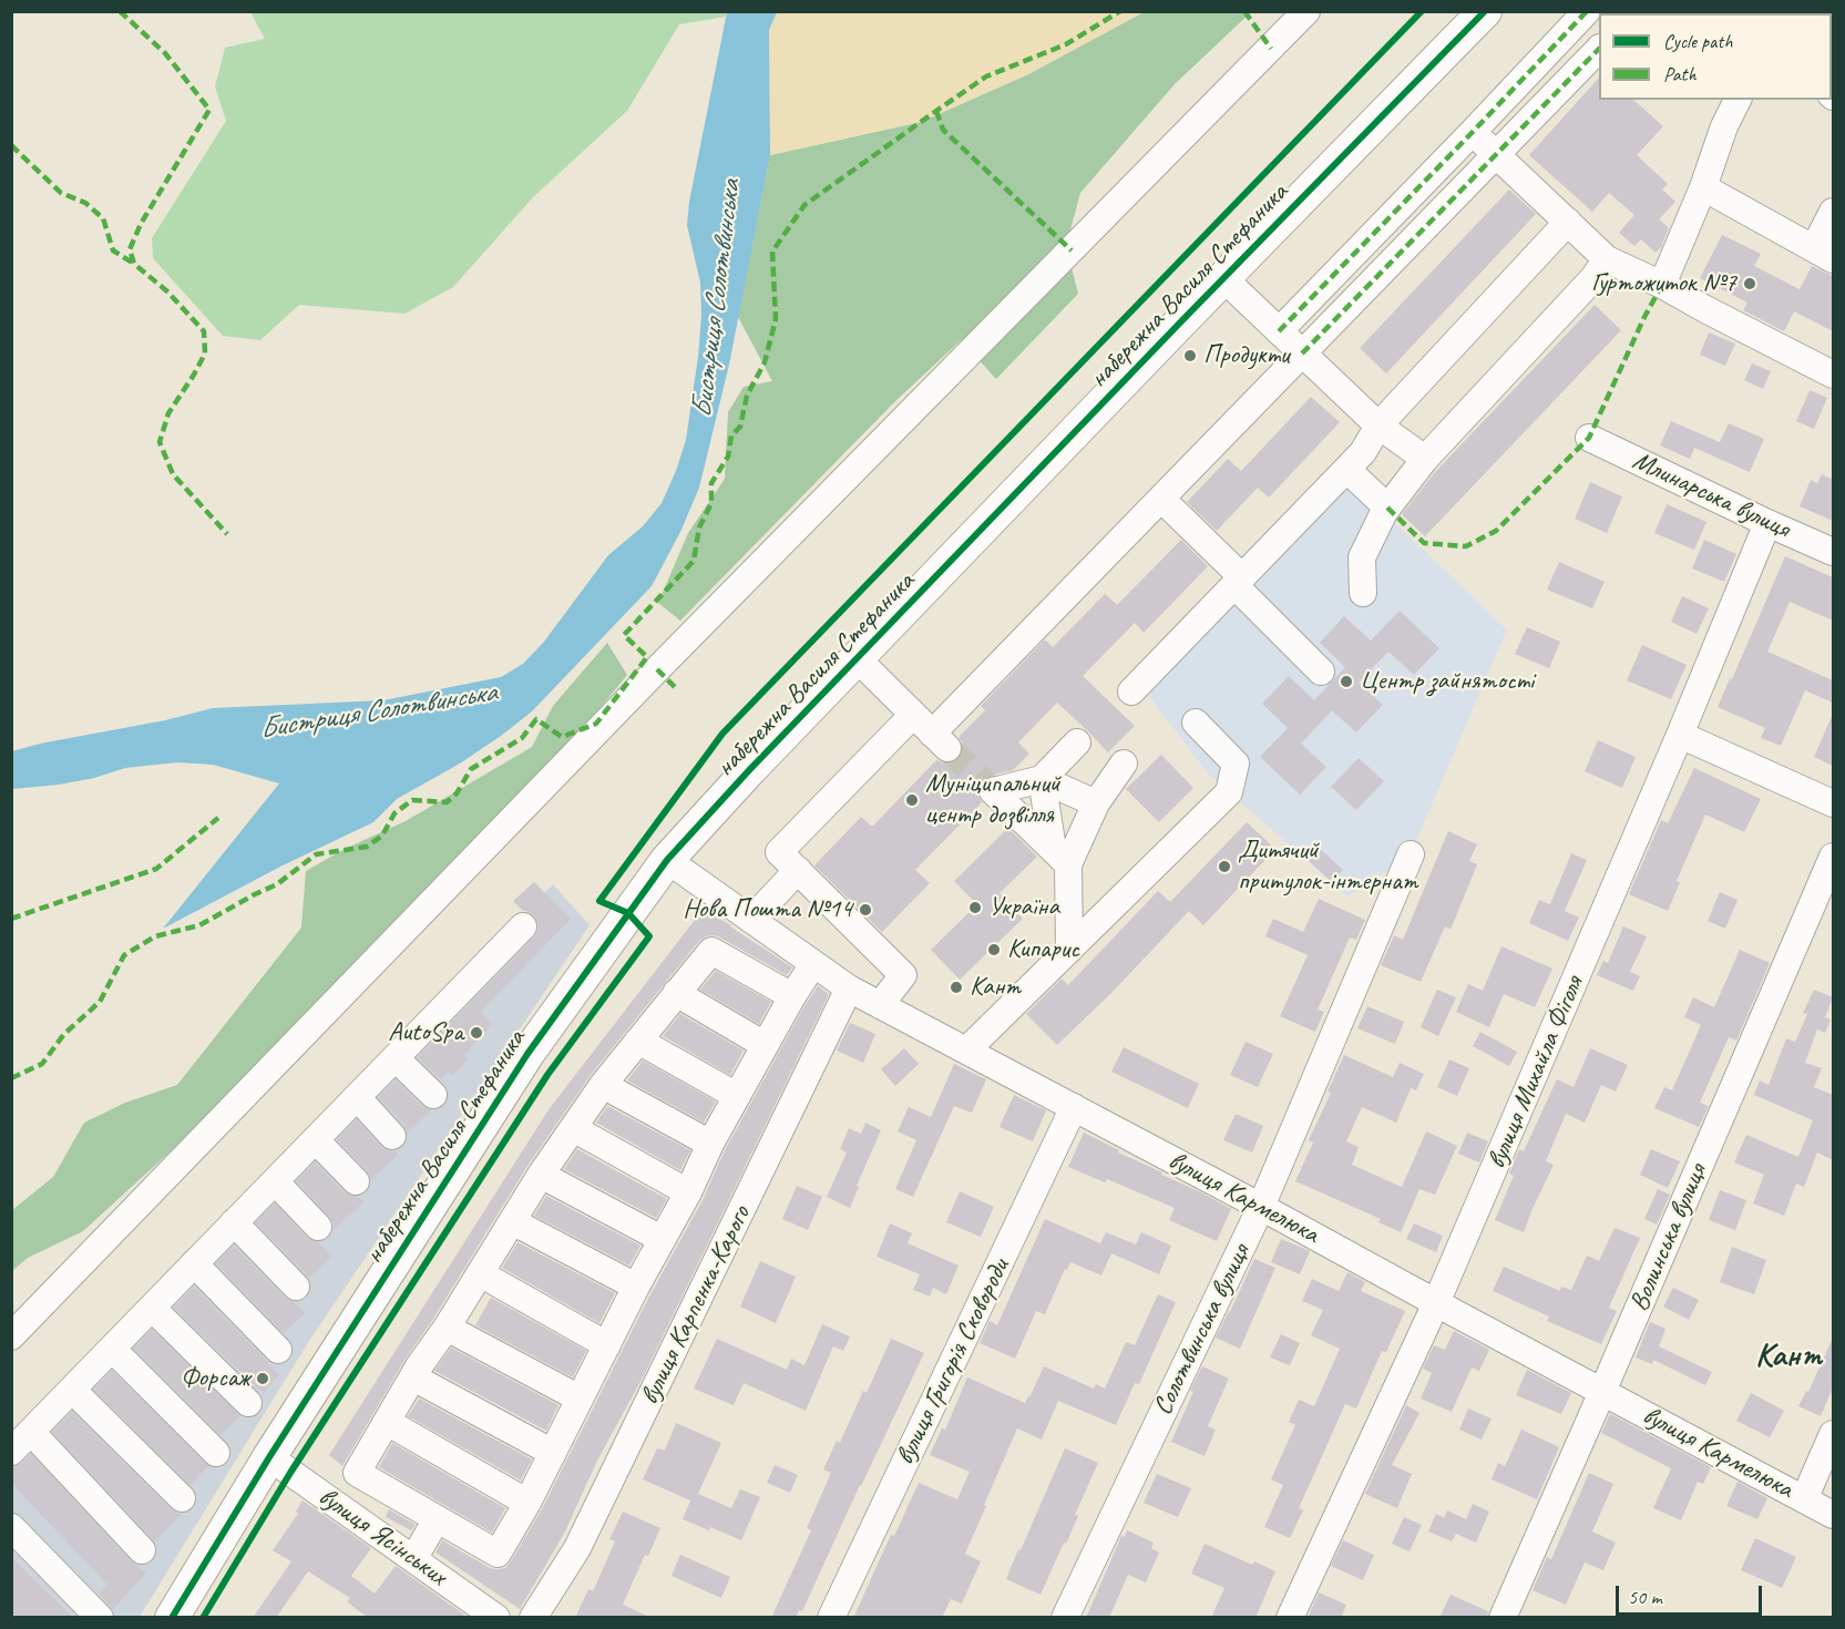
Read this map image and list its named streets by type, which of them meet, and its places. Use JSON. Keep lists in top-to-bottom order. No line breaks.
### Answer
{"streets":{"main road":["набережна Василя Стефаника"],"street":["Млинарська вулиця","вулиця Михайла Фіголя","вулиця Кармелюка","Волинська вулиця","вулиця Карпенка-Карого","Солотвинська вулиця","вулиця Григорія Сковороди","вулиця Ясінських"]},"crossings":[["набережна Василя Стефаника","вулиця Кармелюка"],["набережна Василя Стефаника","вулиця Ясінських"],["Млинарська вулиця","вулиця Михайла Фіголя"],["вулиця Михайла Фіголя","вулиця Кармелюка"],["вулиця Кармелюка","Волинська вулиця"],["вулиця Кармелюка","вулиця Карпенка-Карого"],["вулиця Кармелюка","Солотвинська вулиця"],["вулиця Кармелюка","вулиця Григорія Сковороди"]],"districts":["Кант"],"water":["Бистриця Солотвинська"],"places":["Гуртожиток №7","Продукти","Центр зайнятості","Муніципальний центр дозвілля","Дитячий притулок-інтернат","Україна","Нова Пошта №14","Кипарис","Кант","AutoSpa","Форсаж"],"legend":["Cycle path","Path"],"scale_bar":"50 m"}
